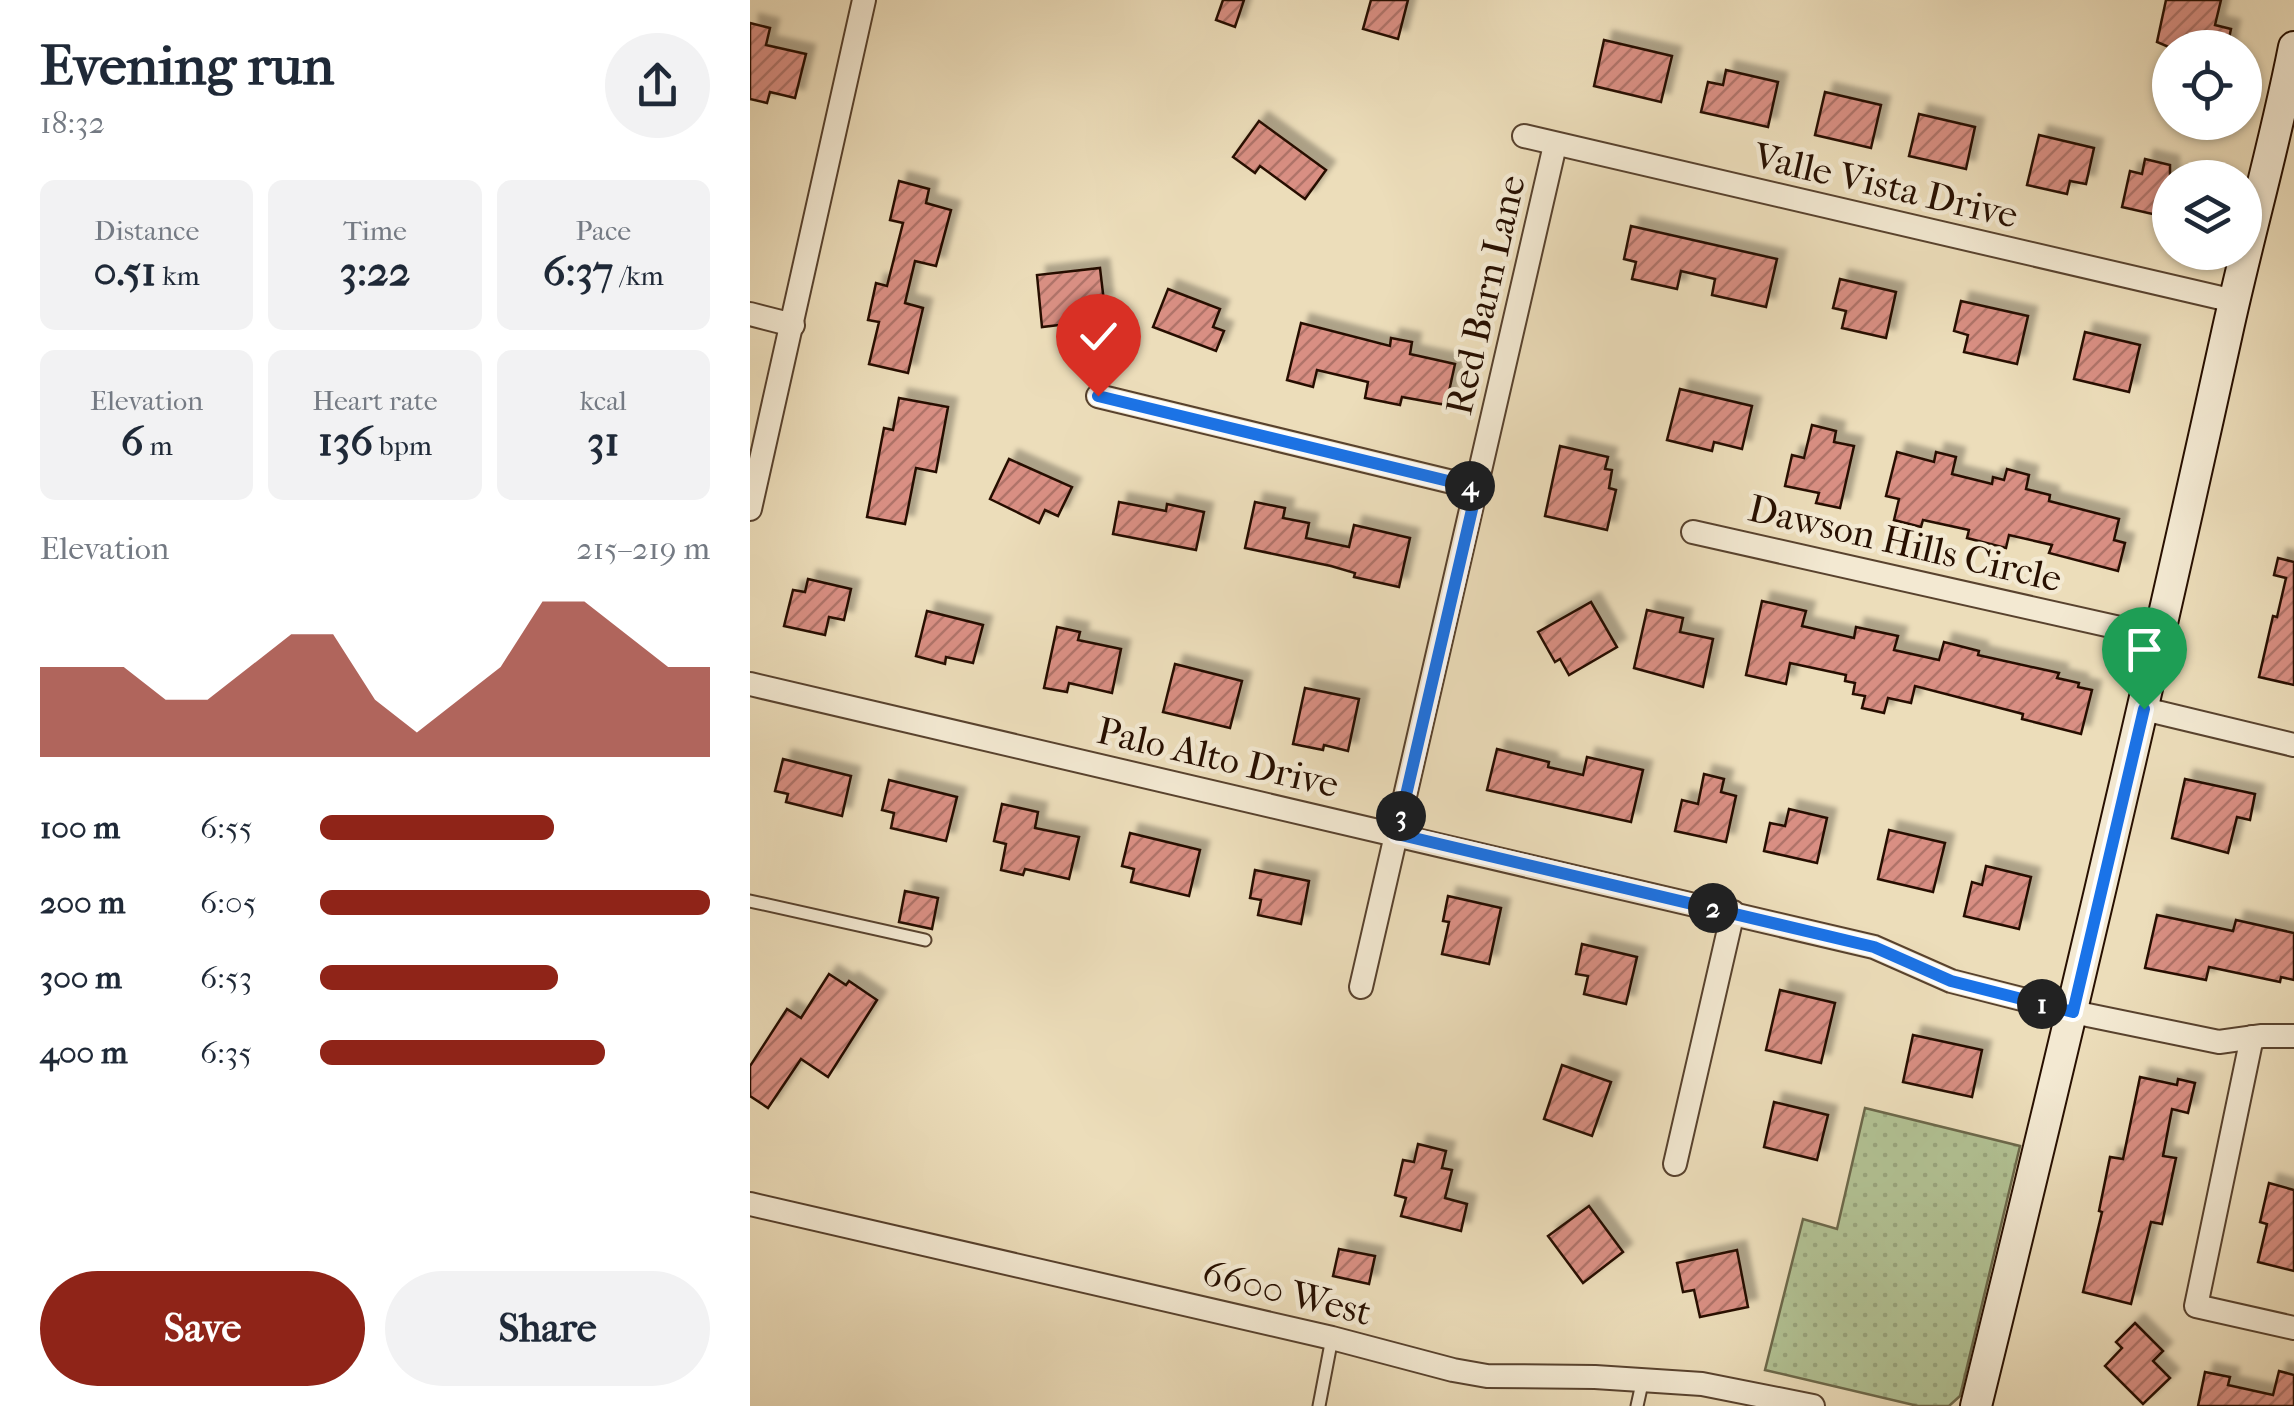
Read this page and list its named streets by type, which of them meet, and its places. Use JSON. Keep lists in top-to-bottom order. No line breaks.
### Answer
{"streets":{"street":["Valle Vista Drive","Red Barn Lane","Dawson Hills Circle","Palo Alto Drive","6600 West"]},"crossings":[["Valle Vista Drive","Red Barn Lane"],["Red Barn Lane","Palo Alto Drive"]],"page":{"heading":["Evening run","18:32"],"stats":[["Distance","0.51 km"],["Time","3:22"],["Pace","6:37 /km"],["Elevation","6 m"],["Heart rate","136 bpm"],["kcal","31"]],"pins":["4","3","2","1"],"chart":["Elevation","215–219 m"],"list":[{"name":"100 m","note":"6:55"},{"name":"200 m","note":"6:05"},{"name":"300 m","note":"6:53"},{"name":"400 m","note":"6:35"}],"buttons":["Save","Share"]}}
